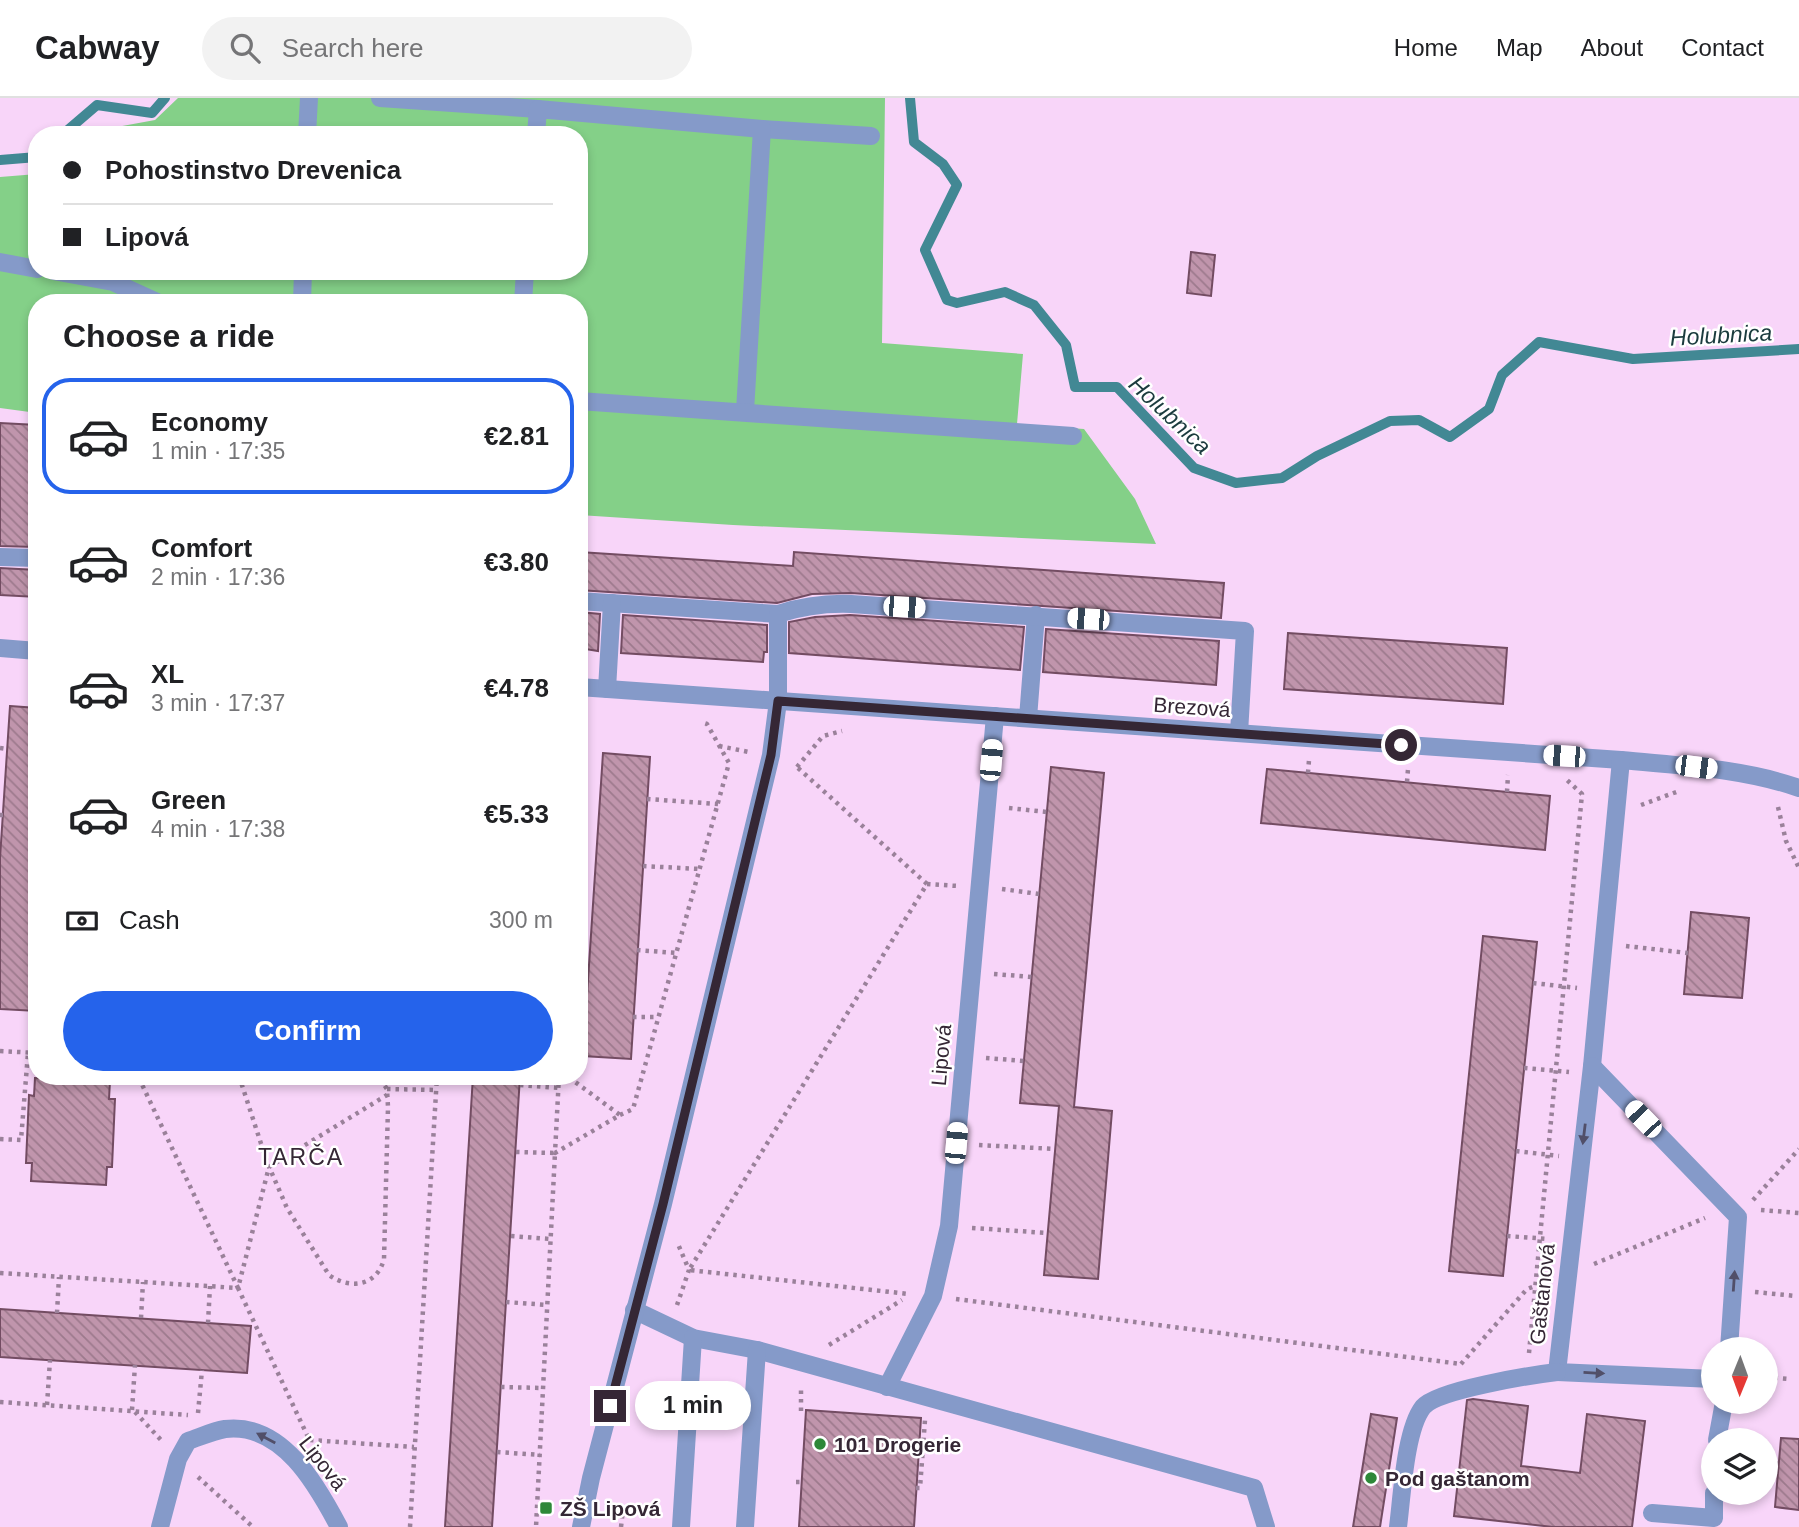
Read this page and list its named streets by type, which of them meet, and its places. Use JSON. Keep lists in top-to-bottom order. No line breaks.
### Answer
{"streets":{"street":["Brezová","Lipová","Gaštanová"]},"crossings":[["Brezová","Lipová"],["Brezová","Gaštanová"]],"districts":["TARČA"],"water":["Holubnica"],"places":{"other":["101 Drogerie","Pod gaštanom"],"transit":["ZŠ Lipová"]},"north":"bottom","page":{"header":"Cabway","search":"Search here","nav":["Home","Map","About","Contact"],"banner":["Pohostinstvo Drevenica","Lipová"],"heading":"Choose a ride","list":[{"name":"Economy","note":"1 min · 17:35","value":"€2.81"},{"name":"Comfort","note":"2 min · 17:36","value":"€3.80"},{"name":"XL","note":"3 min · 17:37","value":"€4.78"},{"name":"Green","note":"4 min · 17:38","value":"€5.33"}],"pay":["Cash","300 m"],"buttons":"Confirm","bubble":"1 min"}}
